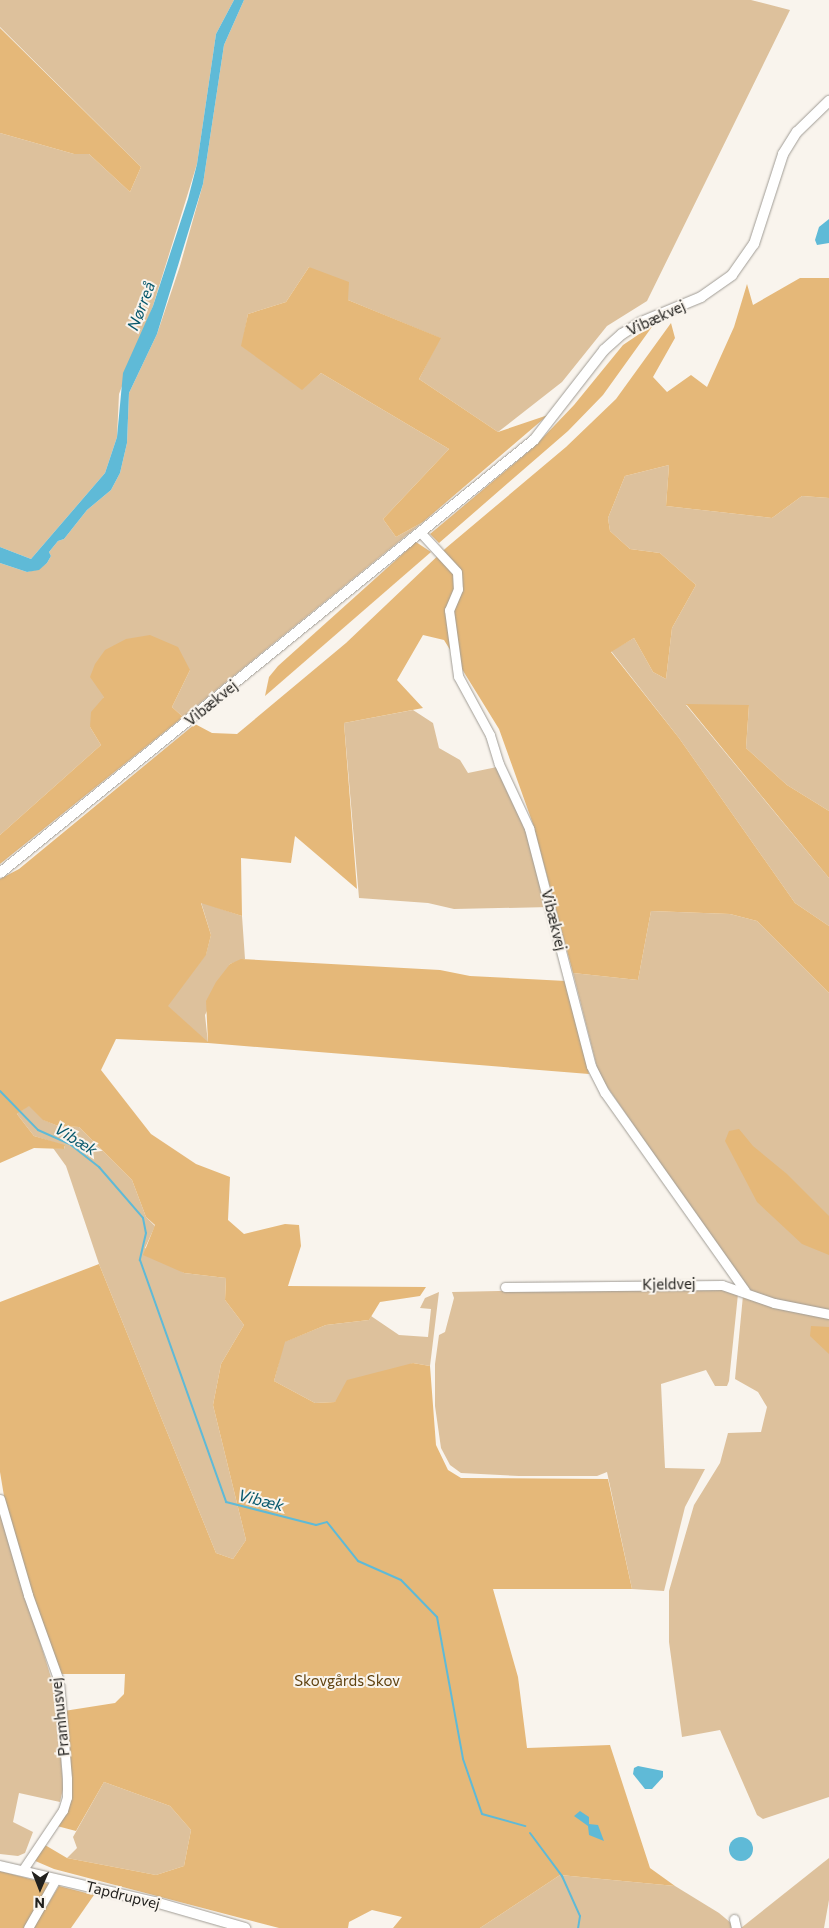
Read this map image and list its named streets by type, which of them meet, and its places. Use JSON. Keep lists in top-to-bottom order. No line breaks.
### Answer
{"streets":{"street":["Vibækvej","Kjeldvej","Pramhusvej","Tapdrupvej"]},"crossings":[["Vibækvej","Kjeldvej"],["Pramhusvej","Tapdrupvej"]],"water":["Nørreå","Vibæk"],"parks":["Skovgårds Skov"],"north":"bottom"}
